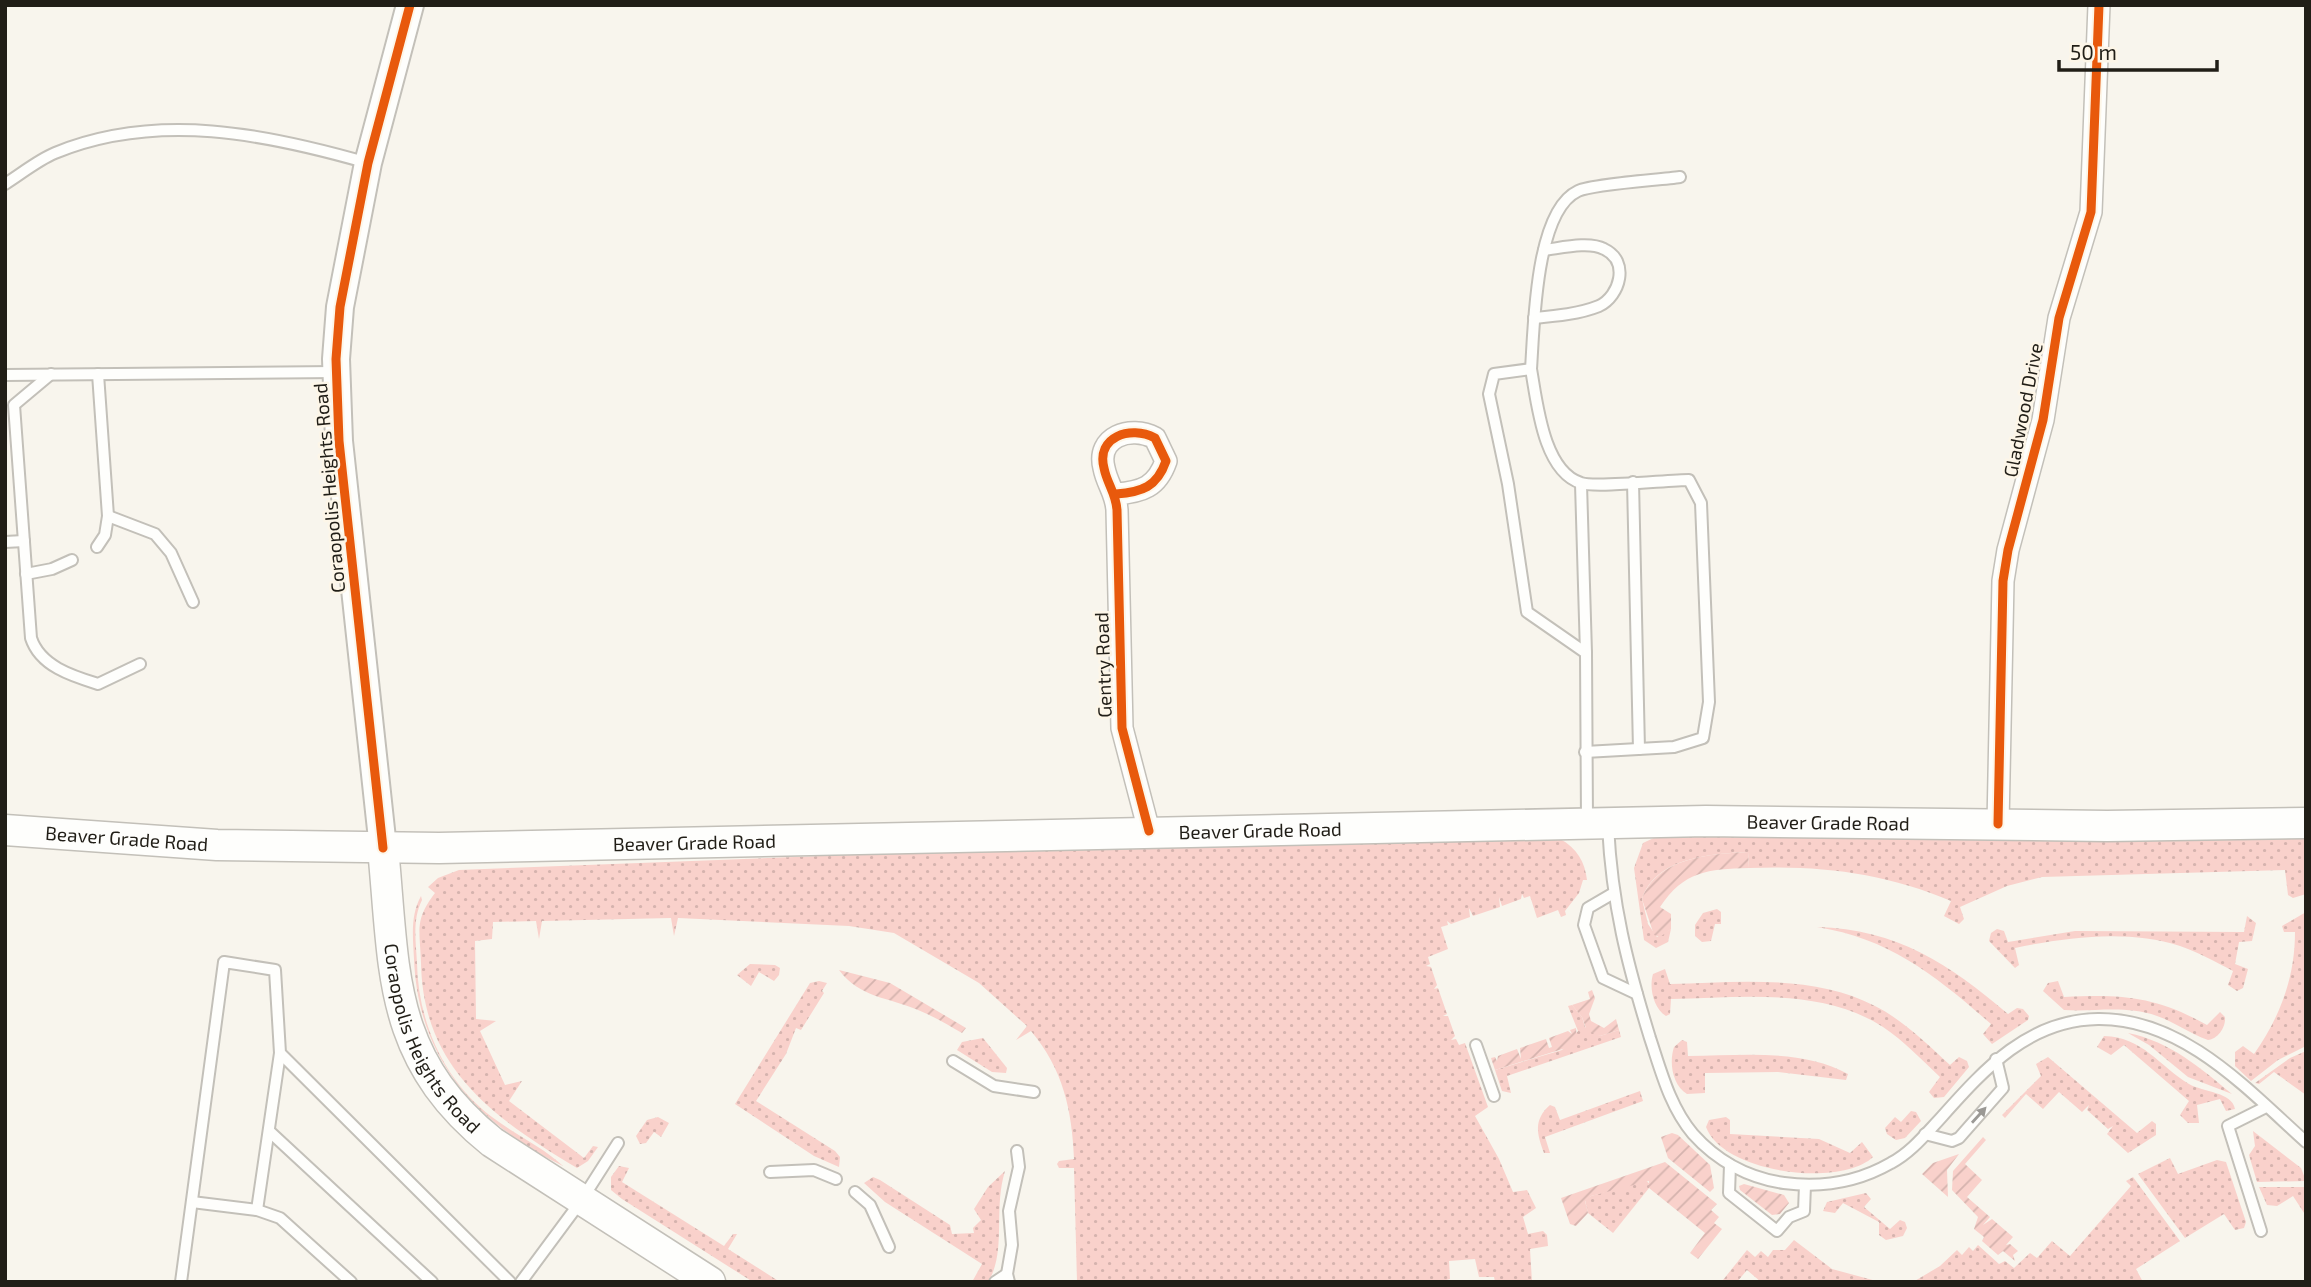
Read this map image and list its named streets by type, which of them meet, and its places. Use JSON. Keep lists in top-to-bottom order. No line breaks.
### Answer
{"streets":{"main road":["Coraopolis Heights Road","Beaver Grade Road"],"street":["Gladwood Drive","Gentry Road"]},"crossings":[["Gladwood Drive","Beaver Grade Road"],["Coraopolis Heights Road","Beaver Grade Road"],["Gentry Road","Beaver Grade Road"]],"scale_bar":"50 m"}
